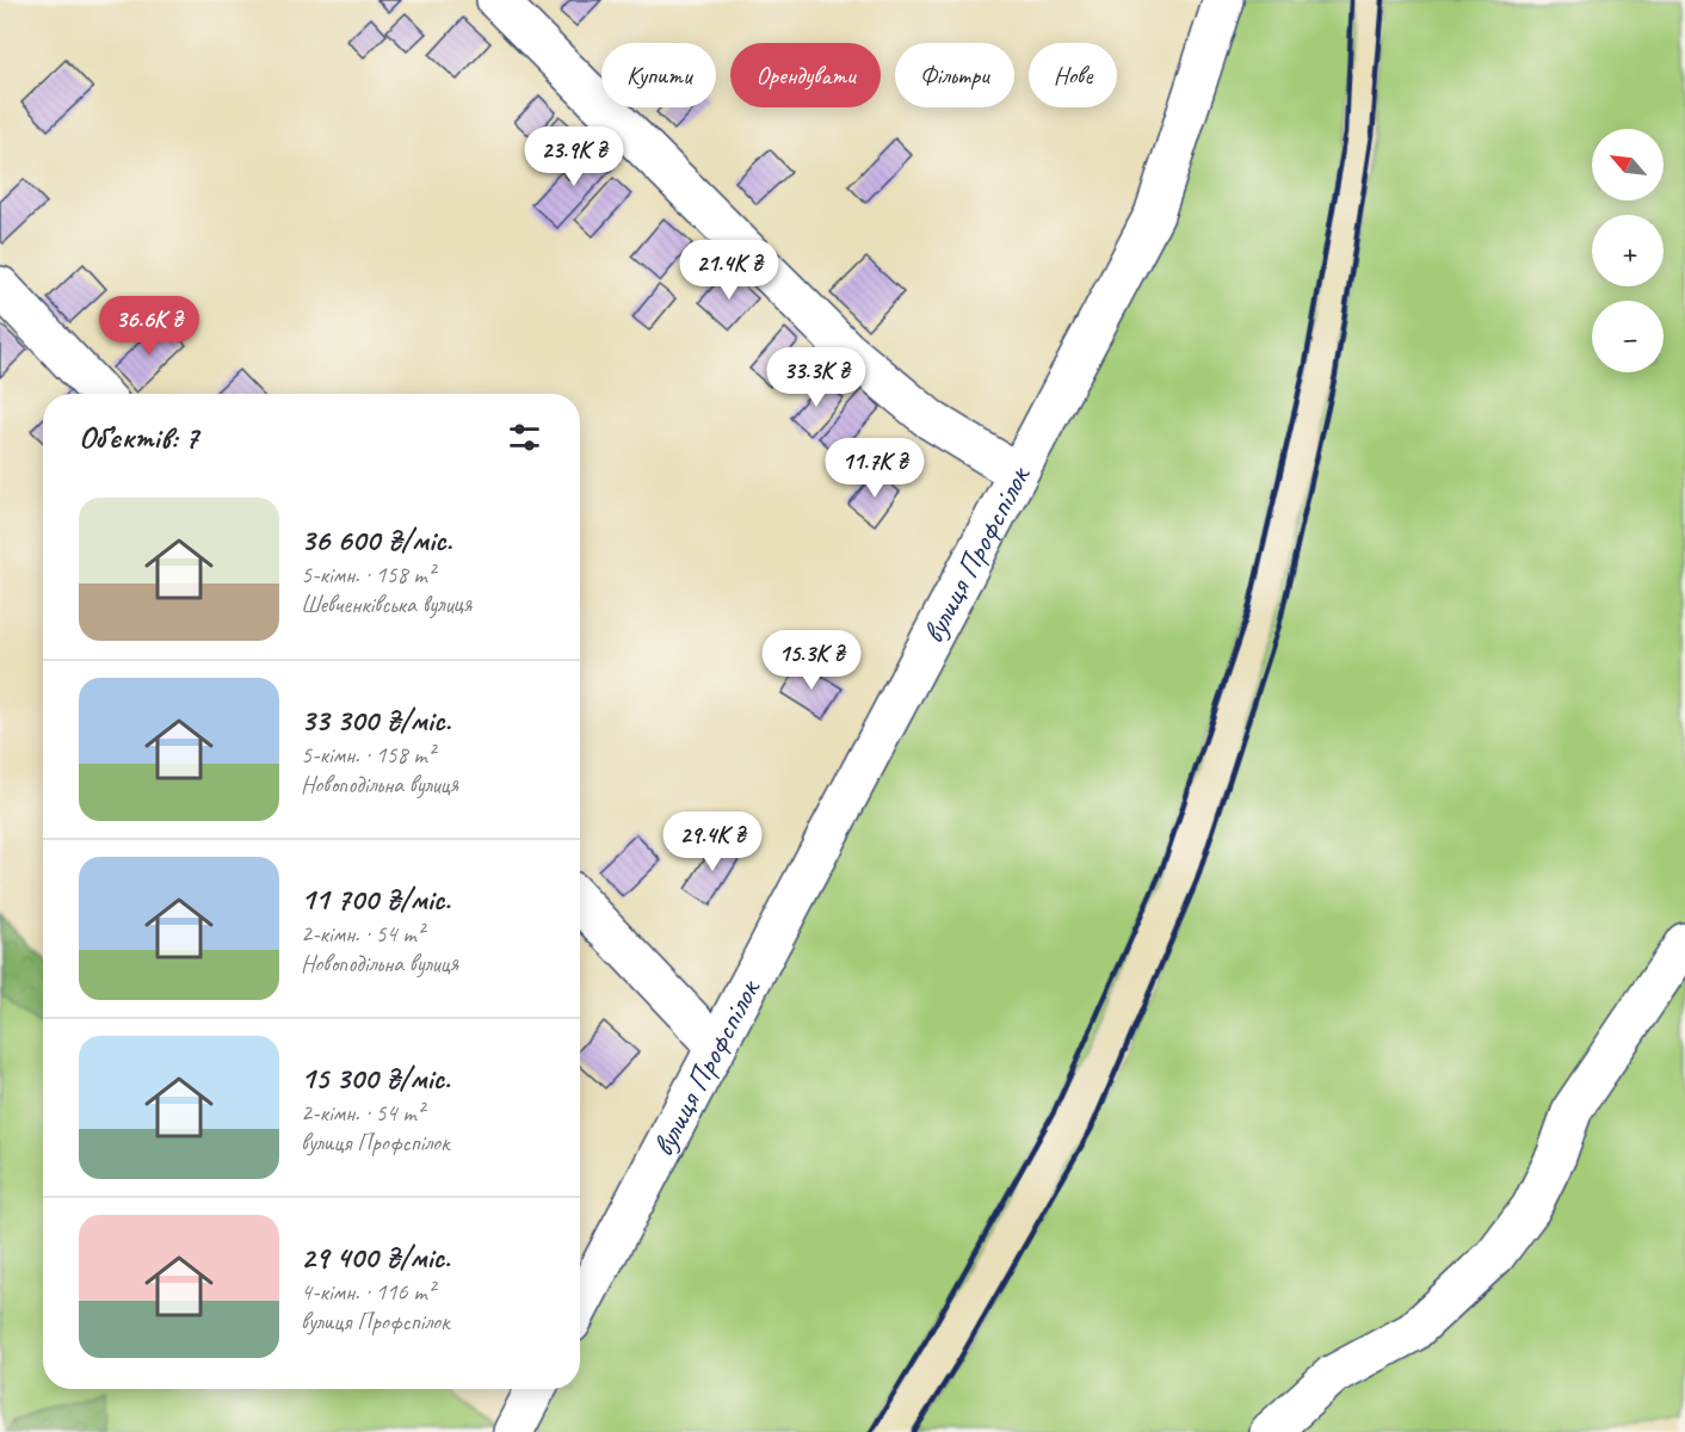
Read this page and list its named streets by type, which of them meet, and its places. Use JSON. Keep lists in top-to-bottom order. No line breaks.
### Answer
{"streets":{"street":["вулиця Профспілок"]},"north":"top left","page":{"chip":["Купити","Орендувати","Фільтри","Нове"],"price":["23.9K ₴","21.4K ₴","36.6K ₴","33.3K ₴","11.7K ₴","15.3K ₴","29.4K ₴"],"map_buttons":["+","−"],"heading":"Об’єктів: 7","list":[{"name":"36 600 ₴/міс.","note":"5-кімн. · 158 m² · Шевченківська вулиця"},{"name":"33 300 ₴/міс.","note":"5-кімн. · 158 m² · Новоподільна вулиця"},{"name":"11 700 ₴/міс.","note":"2-кімн. · 54 m² · Новоподільна вулиця"},{"name":"15 300 ₴/міс.","note":"2-кімн. · 54 m² · вулиця Профспілок"},{"name":"29 400 ₴/міс.","note":"4-кімн. · 116 m² · вулиця Профспілок"}]}}
